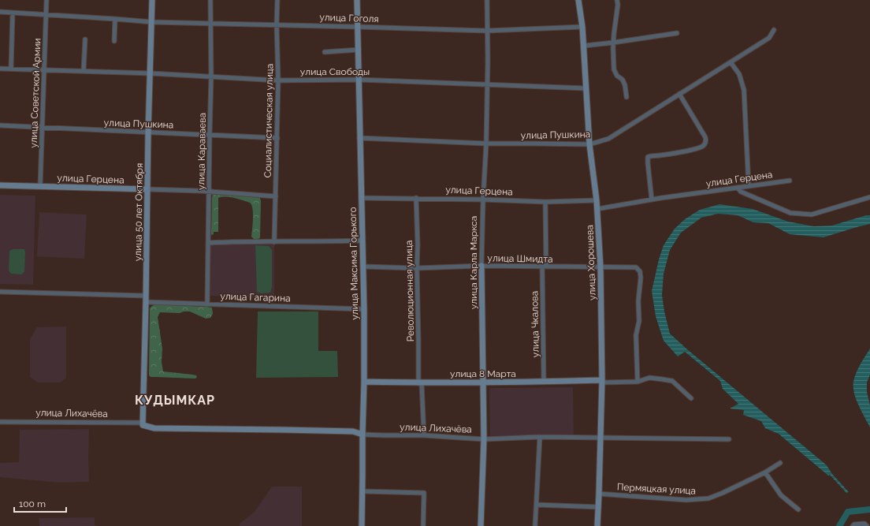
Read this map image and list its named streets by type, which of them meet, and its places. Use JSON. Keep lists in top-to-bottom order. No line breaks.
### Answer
{"streets":{"street":["улица Гоголя","улица Свободы","улица Советской Армии","Социалистическая улица","улица Пушкина","улица Караваева","улица Герцена","улица 50 лет Октября","улица Шмидта","улица Карла Маркса","улица Хорошева","улица Максима Горького","Революционная улица","улица Гагарина","улица Чкалова","улица 8 Марта","улица Лихачёва","Пермяцкая улица"]},"crossings":[["улица Гоголя","улица Советской Армии"],["улица Гоголя","Социалистическая улица"],["улица Гоголя","улица Караваева"],["улица Гоголя","улица 50 лет Октября"],["улица Гоголя","улица Карла Маркса"],["улица Гоголя","улица Хорошева"],["улица Гоголя","улица Максима Горького"],["улица Свободы","улица Советской Армии"],["улица Свободы","Социалистическая улица"],["улица Свободы","улица Караваева"],["улица Свободы","улица 50 лет Октября"],["улица Свободы","улица Карла Маркса"],["улица Свободы","улица Хорошева"],["улица Свободы","улица Максима Горького"],["улица Советской Армии","улица Пушкина"],["улица Советской Армии","улица Герцена"],["Социалистическая улица","улица Пушкина"],["Социалистическая улица","улица Герцена"],["улица Пушкина","улица Караваева"],["улица Пушкина","улица 50 лет Октября"],["улица Пушкина","улица Карла Маркса"],["улица Пушкина","улица Хорошева"],["улица Пушкина","улица Максима Горького"],["улица Караваева","улица Герцена"],["улица Караваева","улица Гагарина"],["улица Герцена","улица 50 лет Октября"],["улица Герцена","улица Карла Маркса"],["улица Герцена","улица Хорошева"],["улица Герцена","улица Максима Горького"],["улица Герцена","Революционная улица"],["улица Герцена","улица Чкалова"],["улица 50 лет Октября","улица Гагарина"],["улица 50 лет Октября","улица Лихачёва"],["улица Шмидта","улица Карла Маркса"],["улица Шмидта","улица Хорошева"],["улица Шмидта","улица Максима Горького"],["улица Шмидта","Революционная улица"],["улица Шмидта","улица Чкалова"],["улица Карла Маркса","улица 8 Марта"],["улица Карла Маркса","улица Лихачёва"],["улица Хорошева","улица 8 Марта"],["улица Хорошева","улица Лихачёва"],["улица Хорошева","Пермяцкая улица"],["улица Максима Горького","улица Гагарина"],["улица Максима Горького","улица 8 Марта"],["улица Максима Горького","улица Лихачёва"],["Революционная улица","улица 8 Марта"],["Революционная улица","улица Лихачёва"],["улица Чкалова","улица 8 Марта"]],"districts":["КУДЫМКАР"],"scale_bar":"100 m"}
